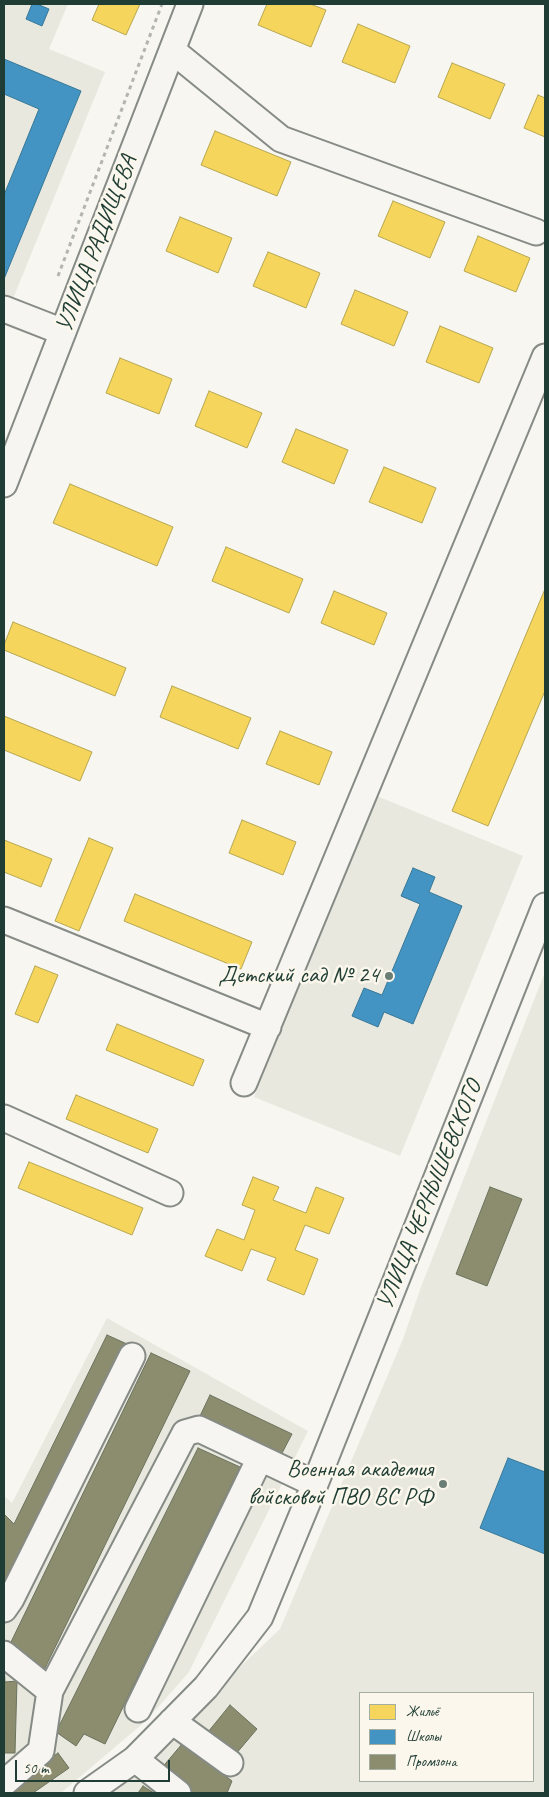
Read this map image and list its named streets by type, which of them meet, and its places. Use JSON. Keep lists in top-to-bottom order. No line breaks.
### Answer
{"streets":{"street":["УЛИЦА РАДИЩЕВА","УЛИЦА ЧЕРНЫШЕВСКОГО"]},"places":["Детский сад № 24","Военная академия войсковой ПВО ВС РФ"],"legend":["Жильё","Школы","Промзона"],"scale_bar":"50 m"}
